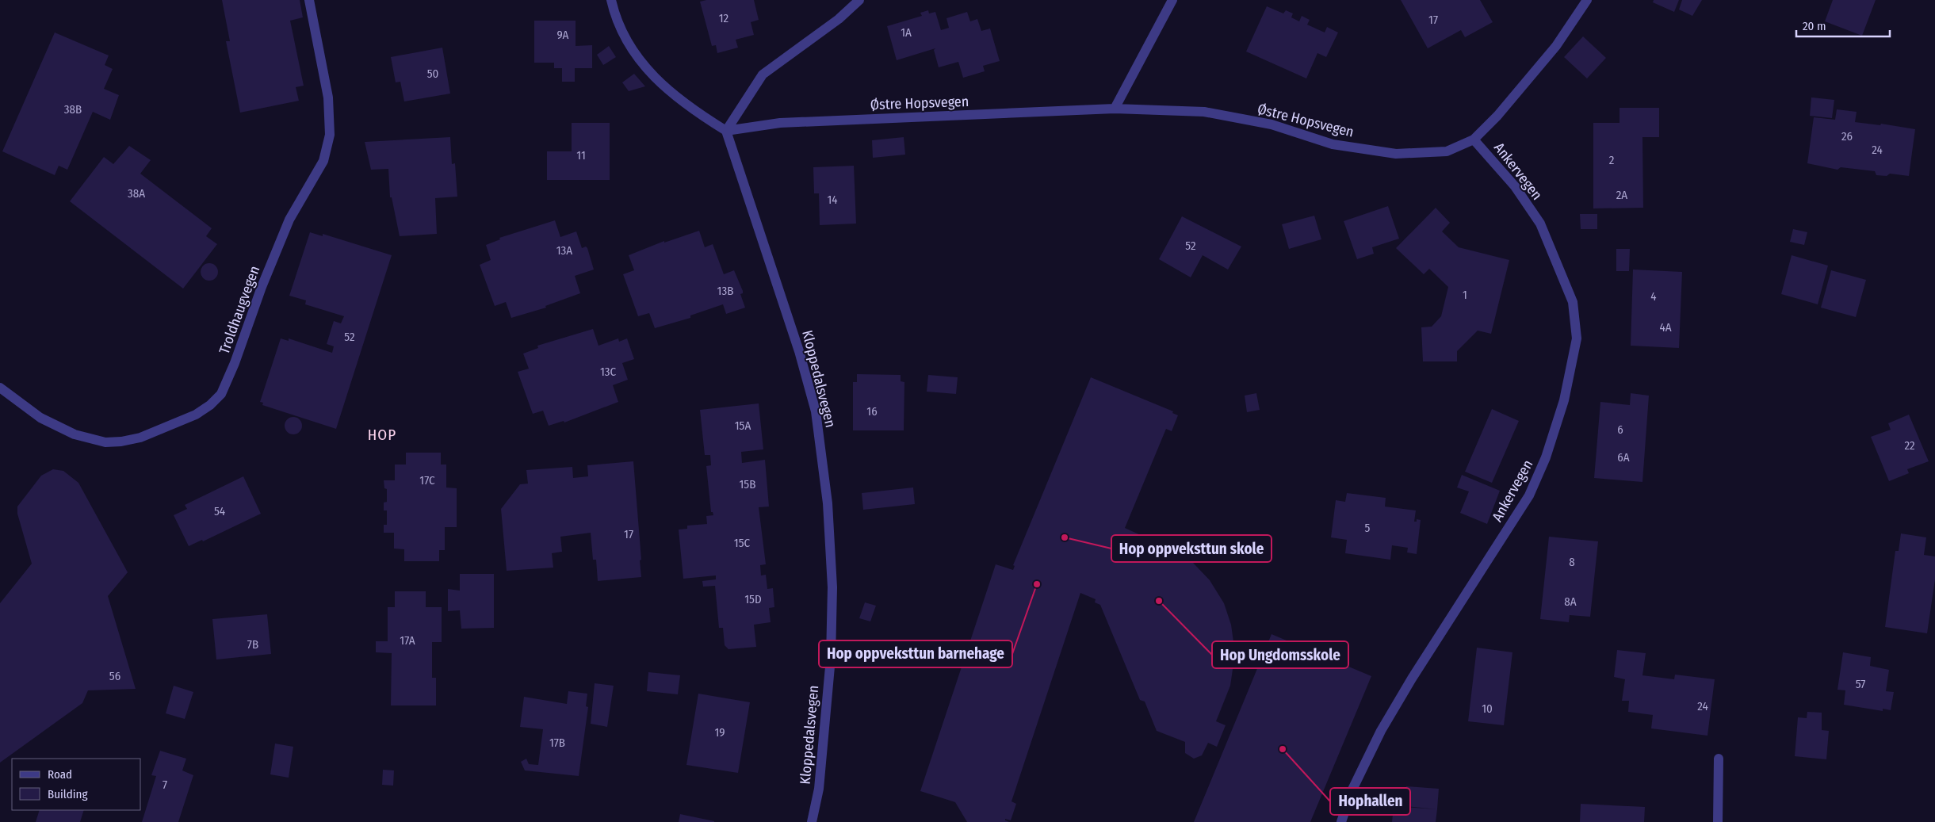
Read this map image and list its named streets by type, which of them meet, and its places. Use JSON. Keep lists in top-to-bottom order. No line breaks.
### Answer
{"streets":{"street":["Østre Hopsvegen","Ankervegen","Troldhaugvegen","Kloppedalsvegen"]},"crossings":[["Østre Hopsvegen","Ankervegen"],["Østre Hopsvegen","Kloppedalsvegen"]],"districts":["HOP"],"places":["Hop oppveksttun skole","Hop oppveksttun barnehage","Hop Ungdomsskole","Hophallen"],"house_numbers":["12","17","1A","9A","50","38B","26","24","11","2","38A","2A","14","52","13A","13B","1","4","4A","52","13C","16","15A","6","22","6A","17C","15B","54","5","17","15C","8","15D","8A","17A","7B","56","57","24","10","19","17B","7"],"legend":["Road","Building"],"scale_bar":"20 m"}
